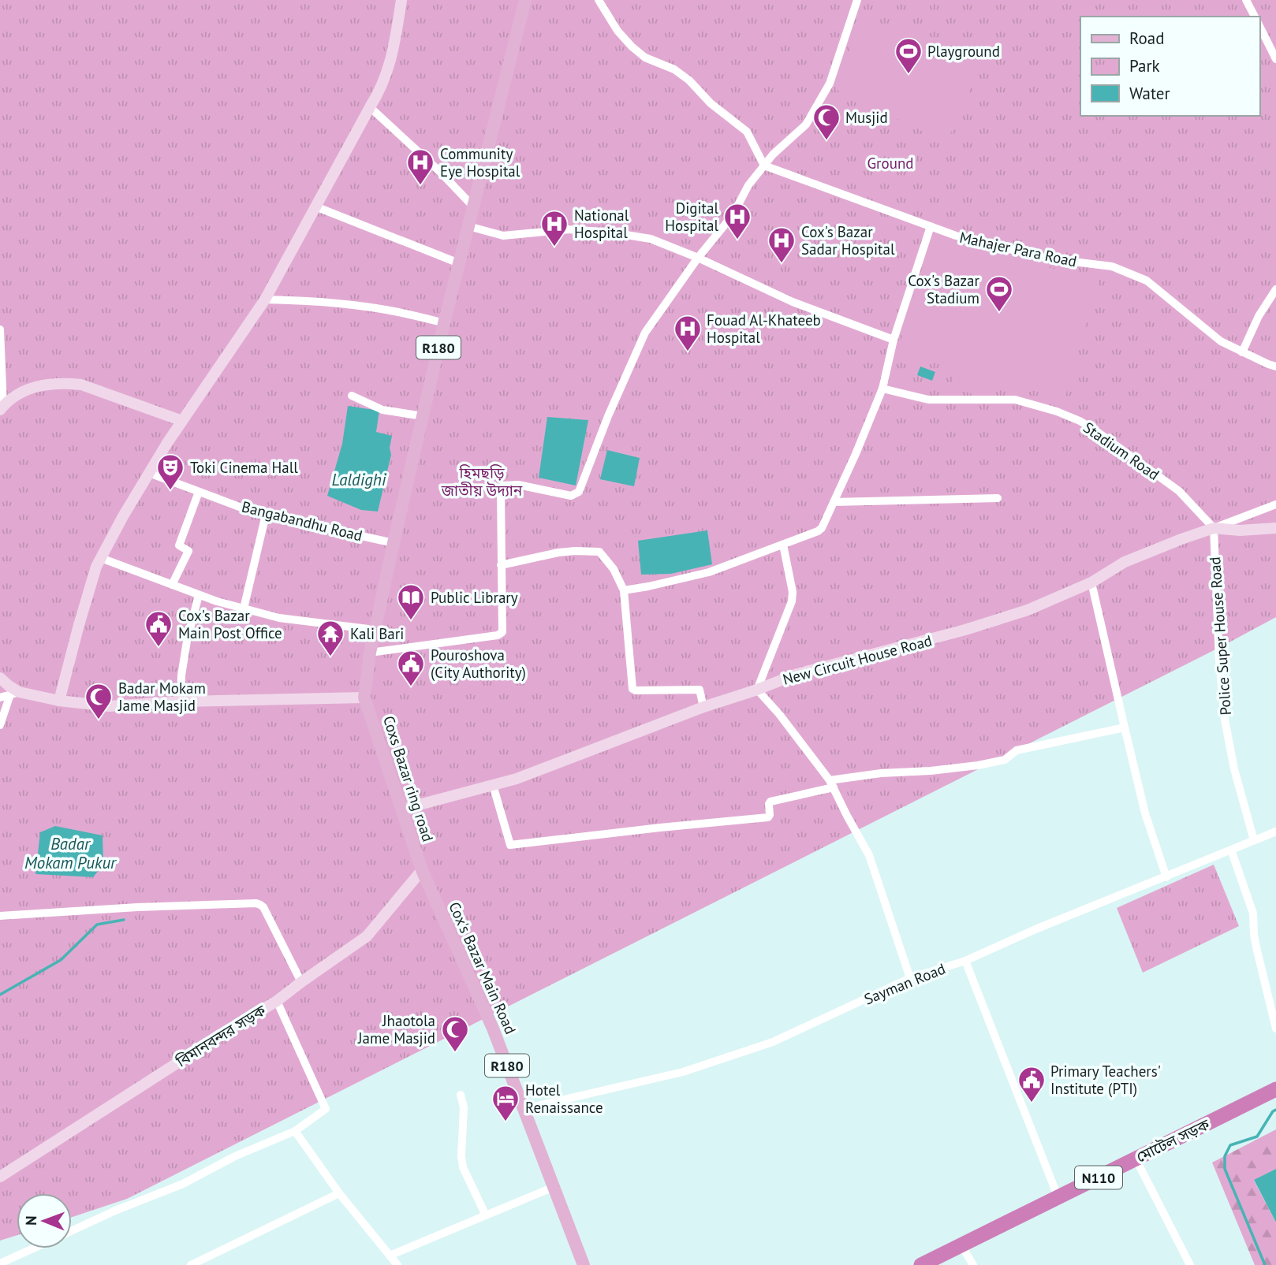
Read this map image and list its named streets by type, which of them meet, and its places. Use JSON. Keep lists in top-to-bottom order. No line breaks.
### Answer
{"streets":{"highway":["মোটেল সড়ক","N110"],"main road":["R180","Coxs Bazar ring road","Cox's Bazar Main Road"],"street":["Mahajer Para Road","Stadium Road","Bangabandhu Road","Police Super House Road","New Circuit House Road","Sayman Road","বিমানবন্দর সড়ক"]},"crossings":[["R180","Bangabandhu Road"],["R180","Coxs Bazar ring road"],["Stadium Road","Police Super House Road"],["Stadium Road","New Circuit House Road"],["Police Super House Road","New Circuit House Road"],["Police Super House Road","Sayman Road"],["New Circuit House Road","Coxs Bazar ring road"],["Coxs Bazar ring road","Cox's Bazar Main Road"],["Coxs Bazar ring road","বিমানবন্দর সড়ক"],["Cox's Bazar Main Road","Sayman Road"],["Cox's Bazar Main Road","বিমানবন্দর সড়ক"]],"water":["Laldighi","Badar Mokam Pukur"],"parks":["Ground","হিমছড়ি জাতীয় উদ্যান"],"places":{"sports":["Playground","Cox's Bazar Stadium"],"mosque":["Musjid","Badar Mokam Jame Masjid","Jhaotola Jame Masjid"],"hospital":["Community Eye Hospital","Digital Hospital","National Hospital","Cox's Bazar Sadar Hospital","Fouad Al-Khateeb Hospital"],"theatre":["Toki Cinema Hall"],"library":["Public Library"],"public building":["Cox's Bazar Main Post Office","Pouroshova (City Authority)","Primary Teachers' Institute (PTI)"],"temple":["Kali Bari"],"hotel":["Hotel Renaissance"]},"legend":["Road","Park","Water"],"north":"left"}
